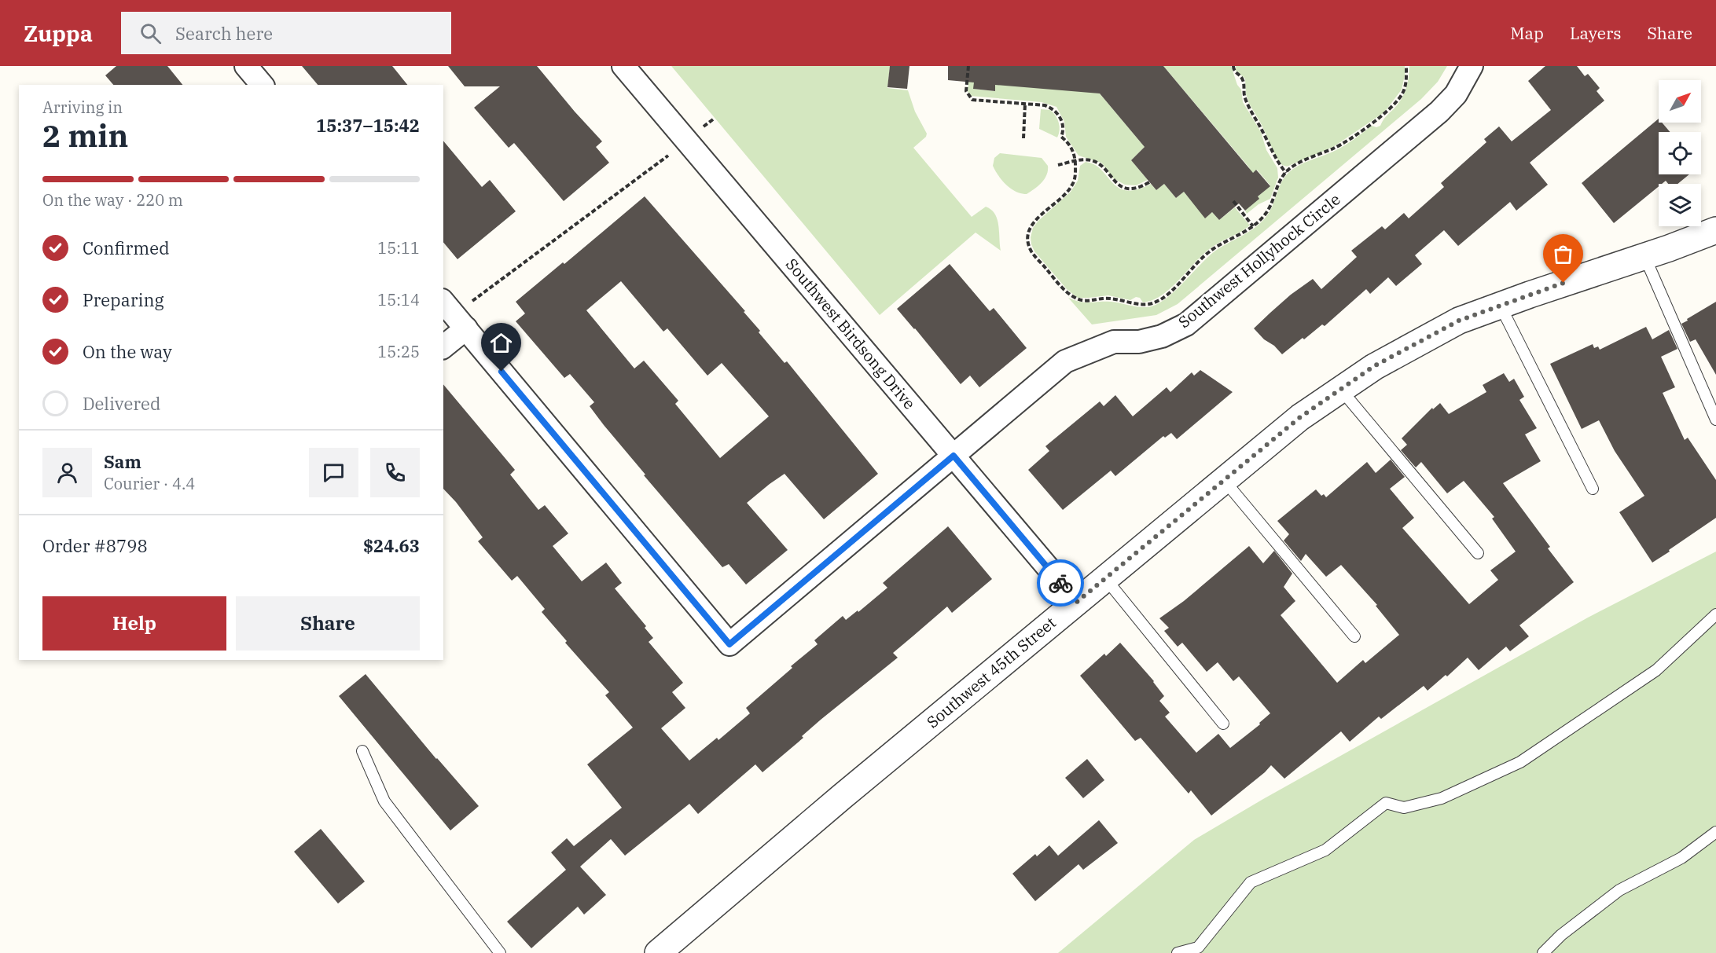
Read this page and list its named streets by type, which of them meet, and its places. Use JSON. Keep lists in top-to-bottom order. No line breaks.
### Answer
{"streets":{"street":["Southwest Hollyhock Circle","Southwest Birdsong Drive","Southwest 45th Street"]},"crossings":[["Southwest Hollyhock Circle","Southwest Birdsong Drive"],["Southwest Birdsong Drive","Southwest 45th Street"]],"north":"top right","page":{"header":"Zuppa","search":"Search here","nav":["Map","Layers","Share"],"heading":["2 min","Arriving in","15:37–15:42"],"panel":["Sam","Courier · 4.4","Order #8798","$24.63"],"bar":"On the way · 220 m","list":[["Confirmed","15:11"],["Preparing","15:14"],["On the way","15:25"],"Delivered"],"buttons":["Help","Share"]}}
